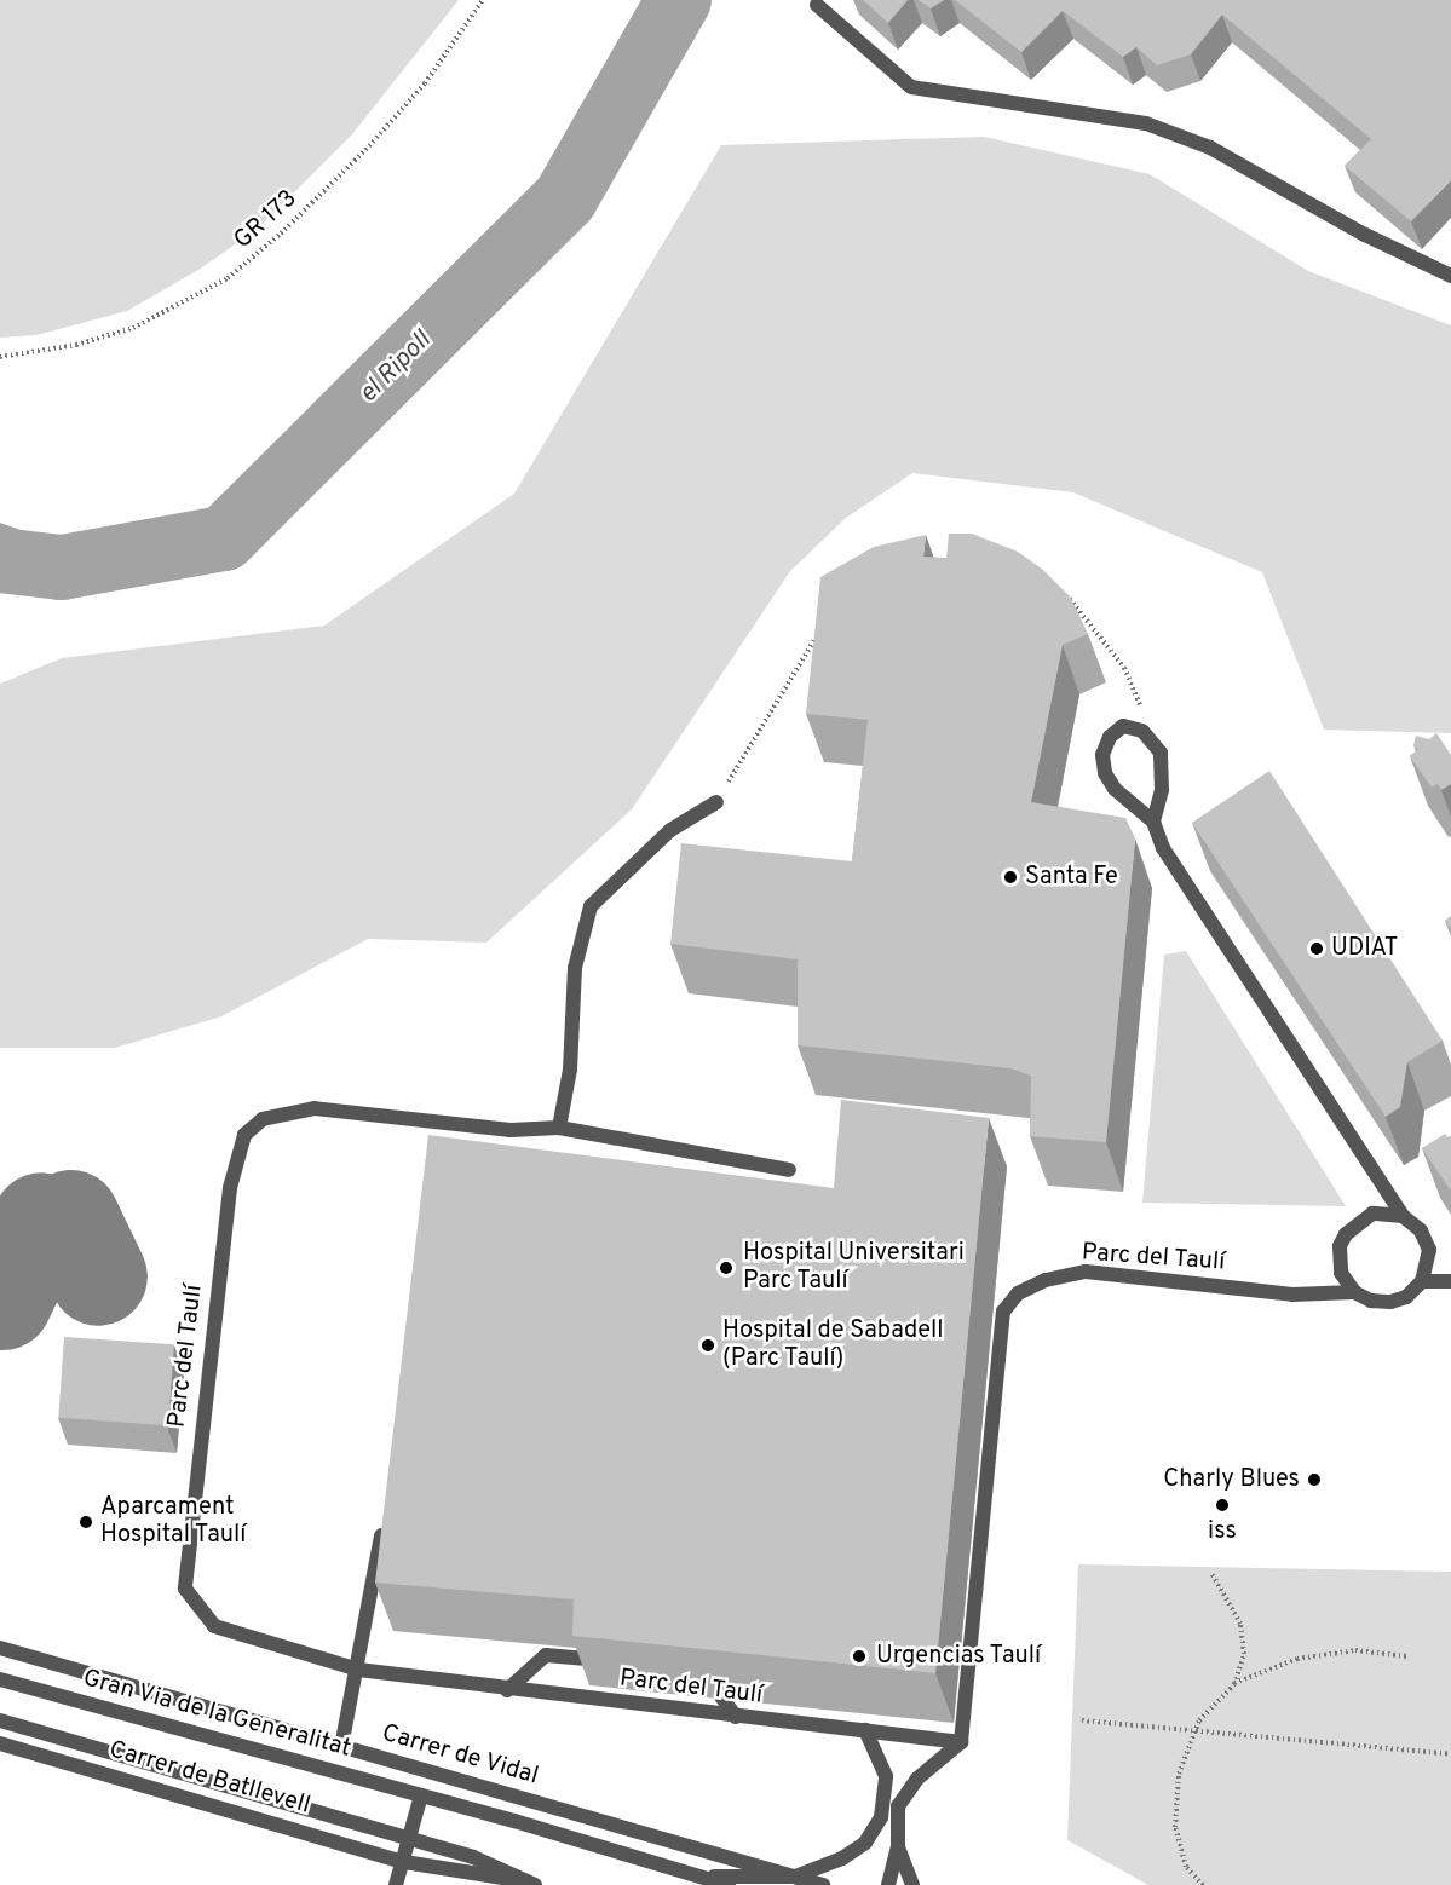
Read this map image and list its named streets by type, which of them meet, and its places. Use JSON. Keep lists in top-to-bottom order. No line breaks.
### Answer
{"streets":{"street":["Parc del Taulí","Gran Via de la Generalitat","Carrer de Vidal","Carrer de Batllevell"],"path":["GR 173"]},"water":["el Ripoll"],"places":["Santa Fe","UDIAT","Hospital Universitari Parc Taulí","Hospital de Sabadell (Parc Taulí)","Charly Blues","iss","Aparcament Hospital Taulí","Urgencias Taulí"]}
